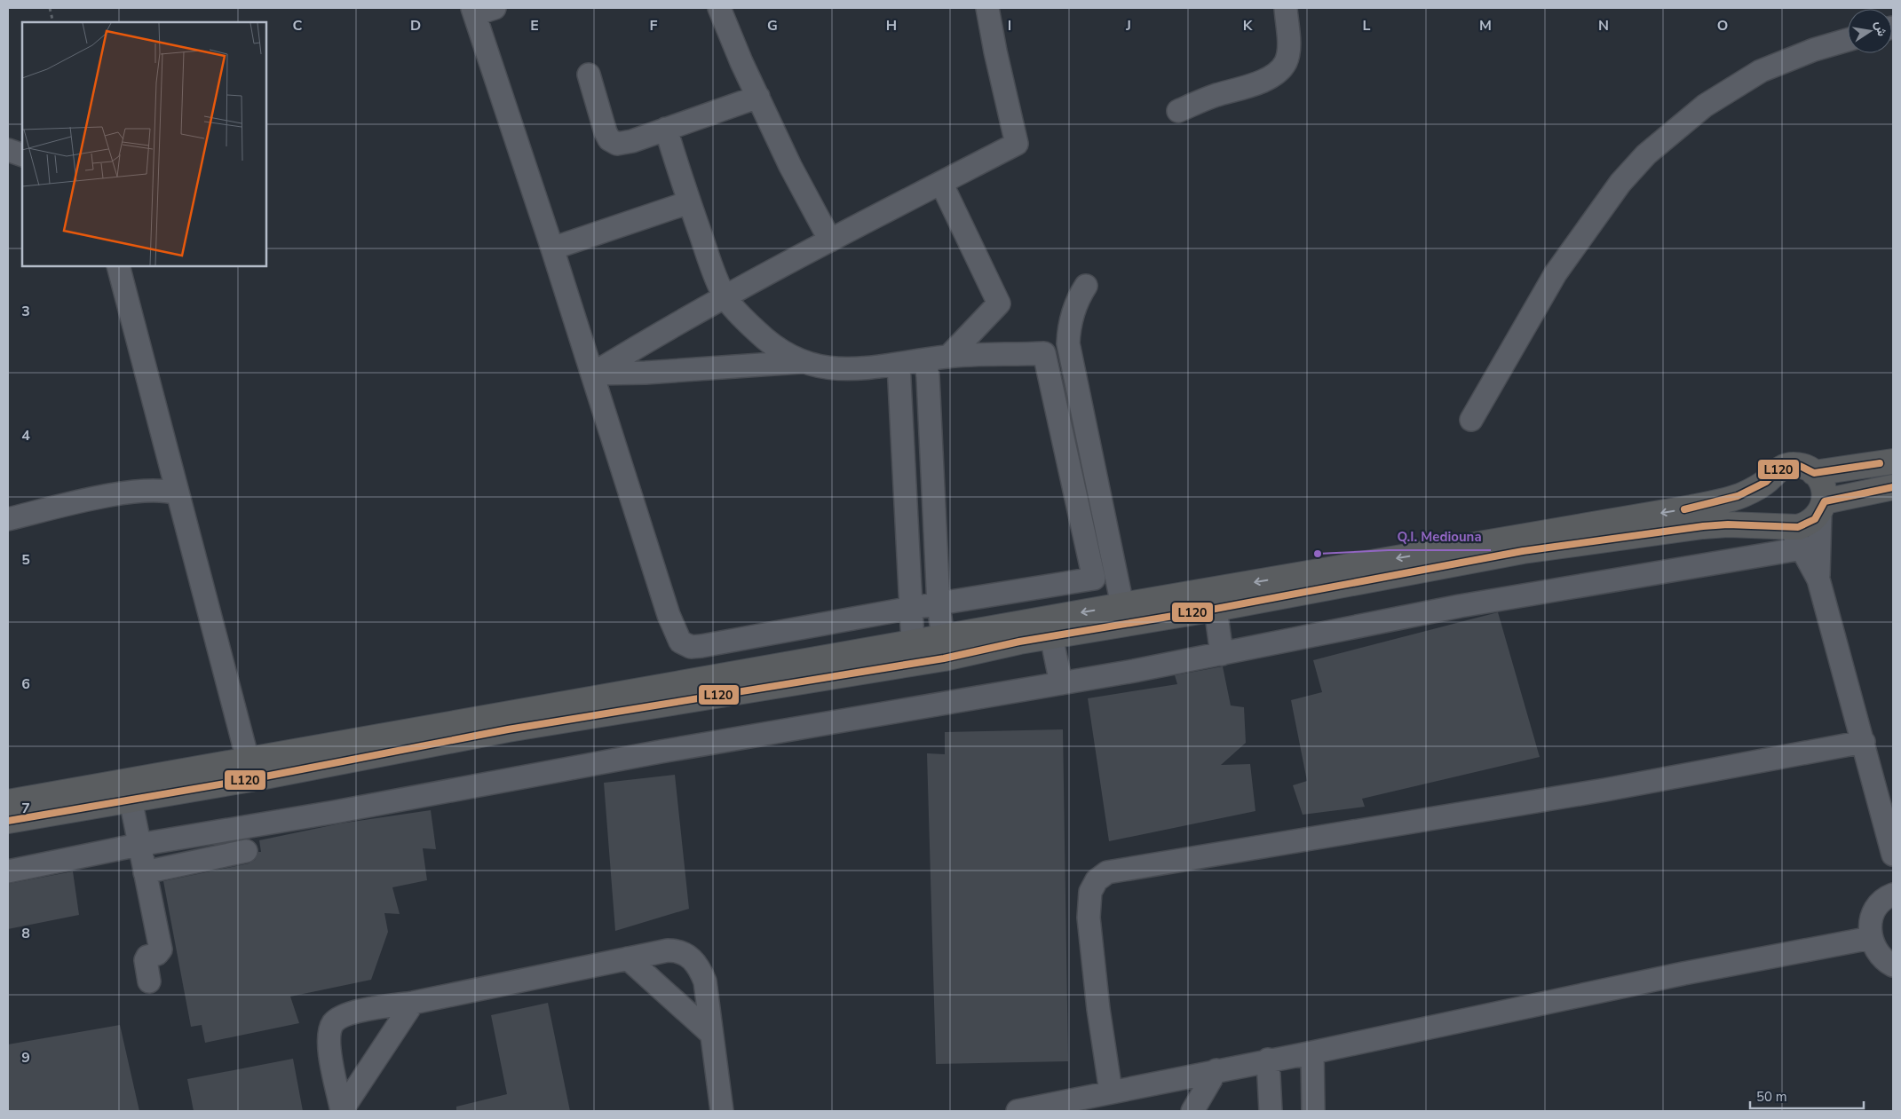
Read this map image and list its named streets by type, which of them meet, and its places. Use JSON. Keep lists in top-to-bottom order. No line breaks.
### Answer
{"places":["Q.I. Mediouna"],"lines":["transit line L120"],"scale_bar":"50 m","north":"right","grid":{"columns":["C","D","E","F","G","H","I","J","K","L","M","N","O"],"rows":["3","4","5","6","7","8","9"]}}
